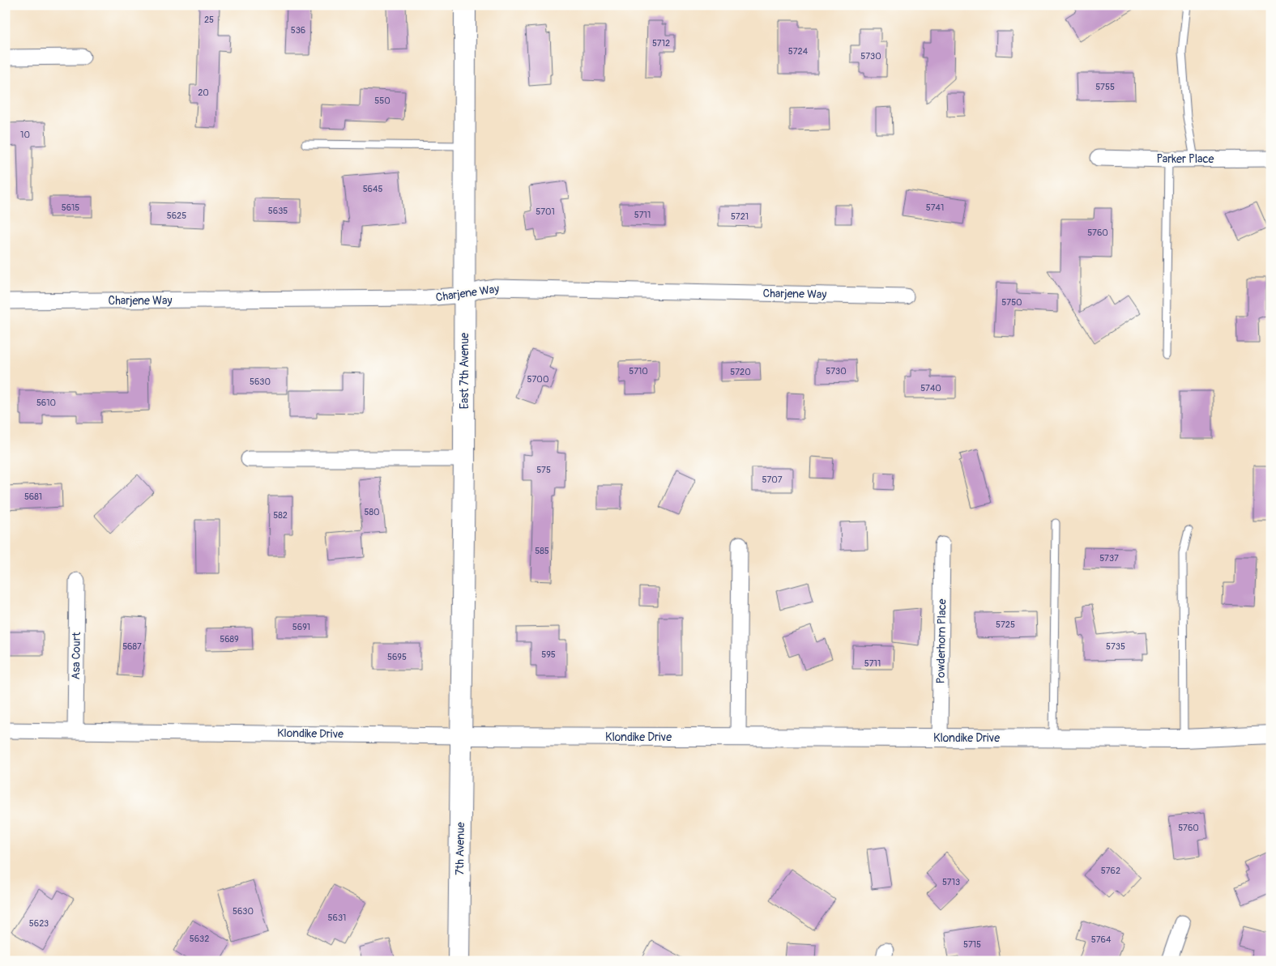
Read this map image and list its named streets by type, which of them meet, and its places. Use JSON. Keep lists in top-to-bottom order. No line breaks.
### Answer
{"streets":{"main road":["East 7th Avenue","7th Avenue"],"street":["Parker Place","Charjene Way","Powderhorn Place","Asa Court","Klondike Drive"]},"crossings":[["Charjene Way","East 7th Avenue"],["East 7th Avenue","Klondike Drive"],["East 7th Avenue","7th Avenue"],["Powderhorn Place","Klondike Drive"],["Asa Court","Klondike Drive"],["Klondike Drive","7th Avenue"]],"house_numbers":["25","536","5712","5724","5730","5755","20","550","10","5645","5615","5741","5635","5701","5711","5625","5721","5760","5750","5710","5730","5720","5700","5630","5740","5610","575","5707","5681","580","582","585","5737","5725","5691","5689","5687","5735","595","5695","5711","5760","5762","5713","5630","5631","5623","5632","5764","5715"]}
